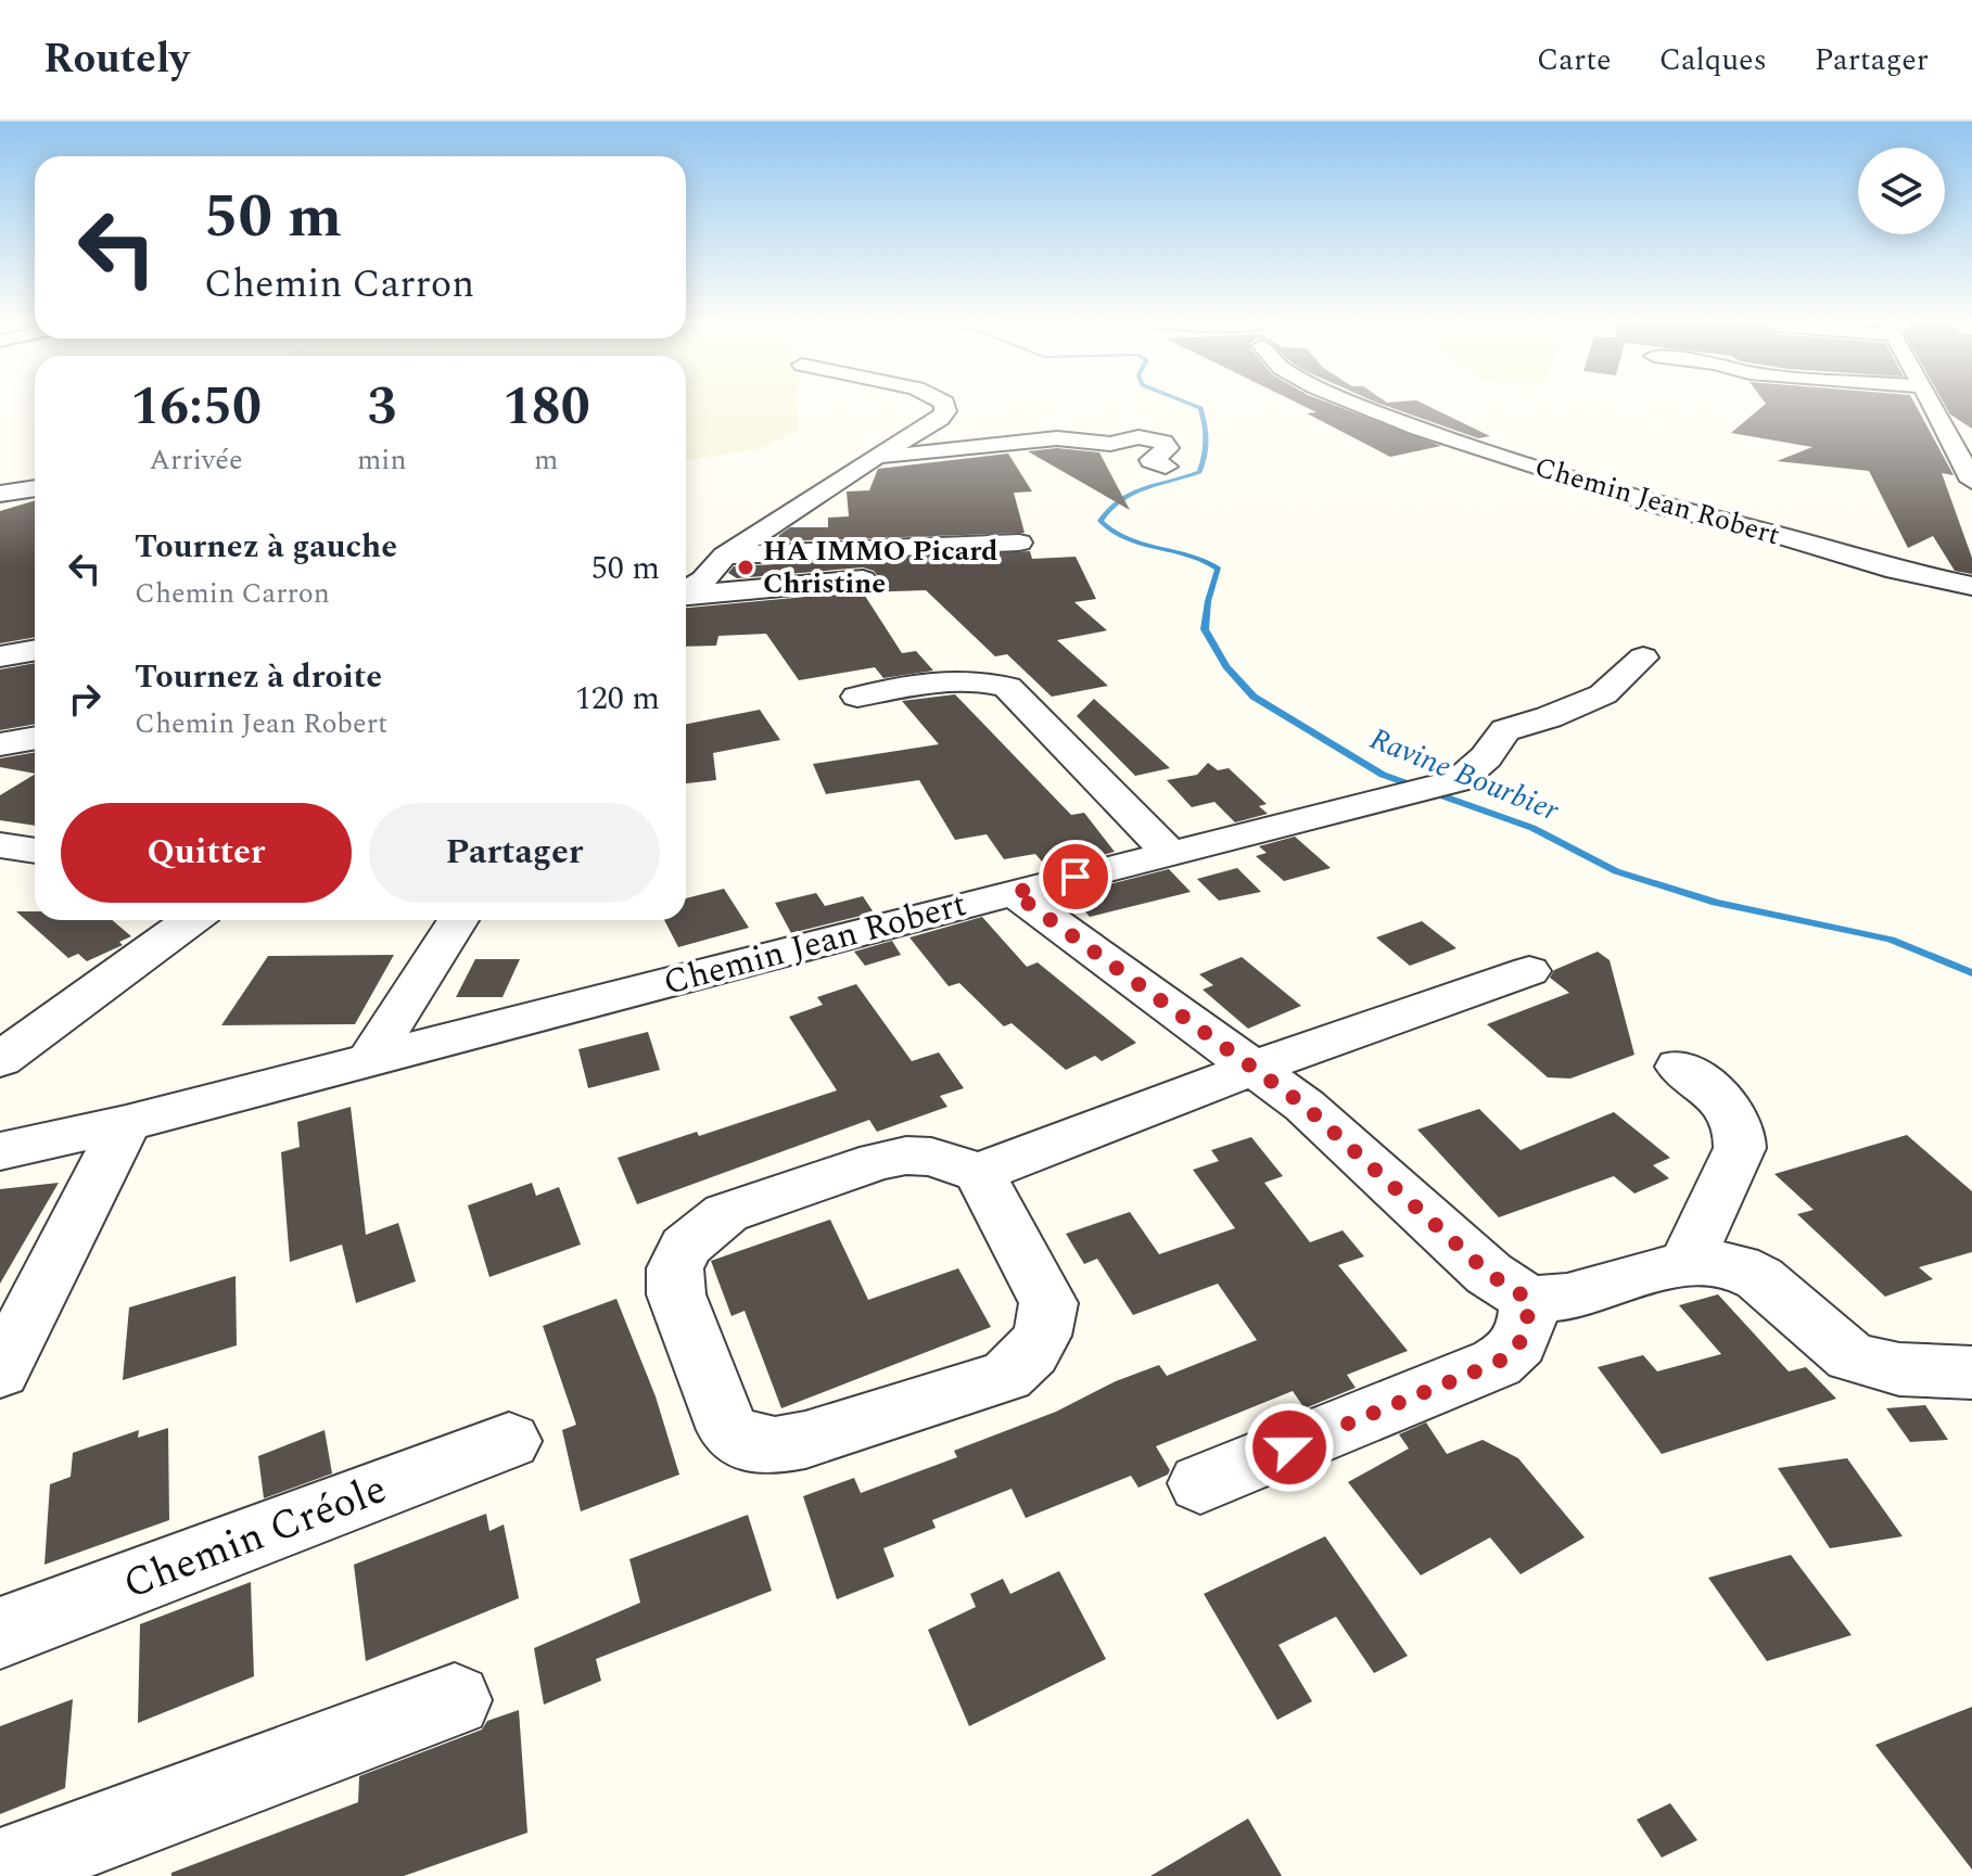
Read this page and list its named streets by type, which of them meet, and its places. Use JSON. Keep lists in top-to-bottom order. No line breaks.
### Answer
{"streets":{"street":["Chemin Jean Robert","Chemin Créole"]},"water":["Ravine Bourbier"],"places":["HA IMMO Picard Christine"],"page":{"header":"Routely","nav":["Carte","Calques","Partager"],"turn":["50 m","Chemin Carron"],"eta":["16:50","Arrivée","3","min","180","m"],"list":[{"name":"Tournez à gauche","note":"Chemin Carron","value":"50 m"},{"name":"Tournez à droite","note":"Chemin Jean Robert","value":"120 m"}],"buttons":["Quitter","Partager"]}}
